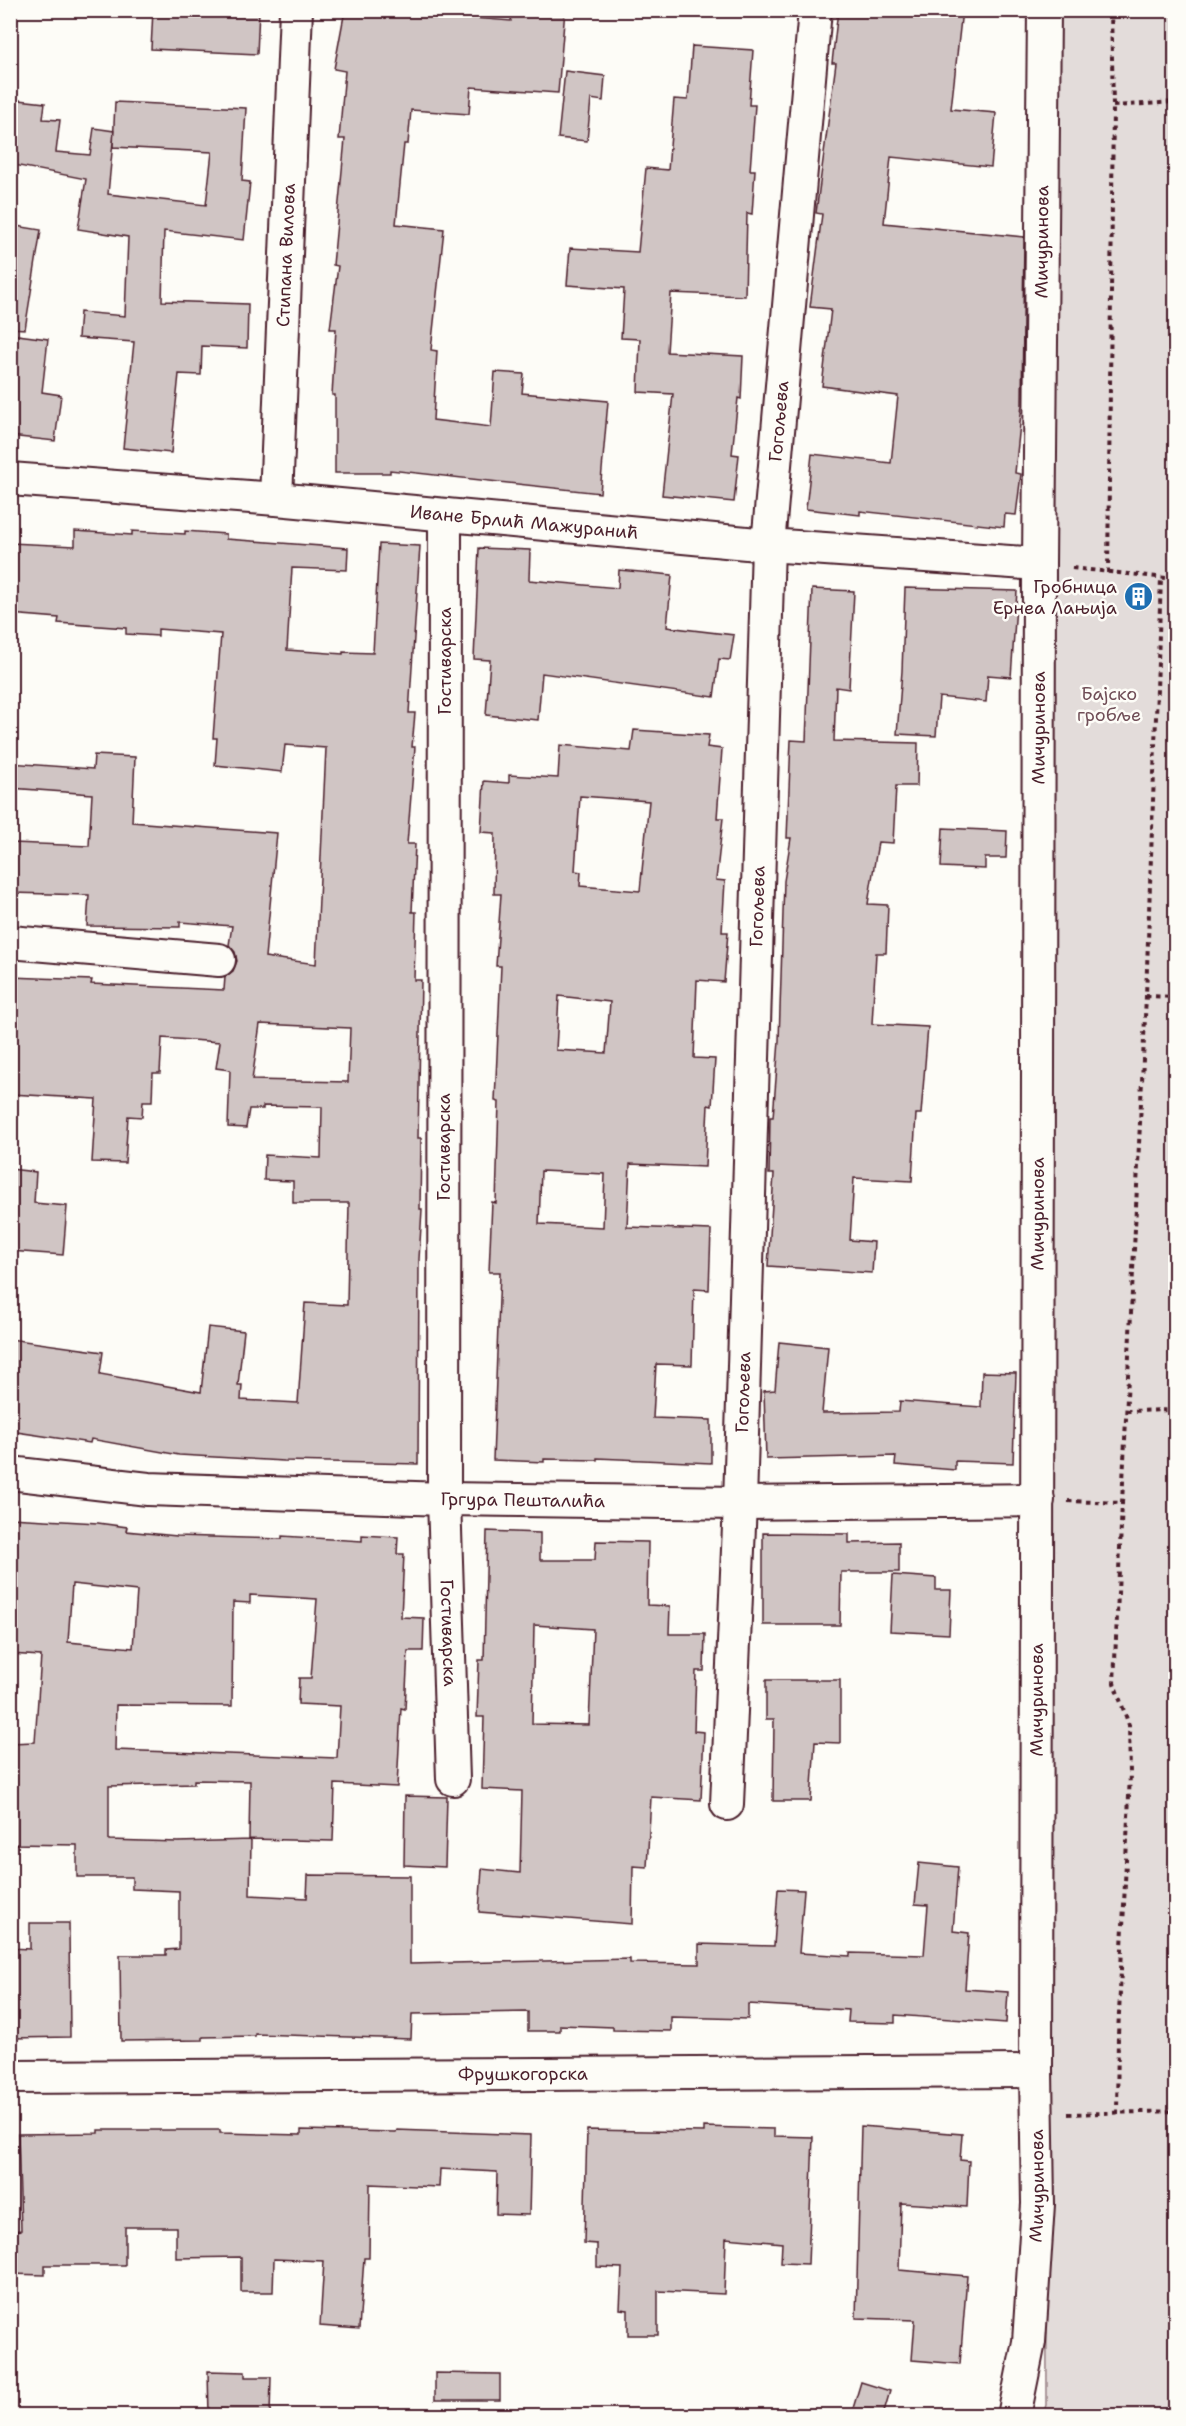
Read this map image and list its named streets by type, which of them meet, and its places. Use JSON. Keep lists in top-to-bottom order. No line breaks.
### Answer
{"streets":{"street":["Мичуринова","Стипана Вилова","Гогољева","Иване Брлић Мажуранић","Гостиварска","Гргура Пешталића","Фрушкогорска"]},"crossings":[["Мичуринова","Иване Брлић Мажуранић"],["Мичуринова","Гргура Пешталића"],["Мичуринова","Фрушкогорска"],["Стипана Вилова","Иване Брлић Мажуранић"],["Гогољева","Иване Брлић Мажуранић"],["Гогољева","Гргура Пешталића"],["Иване Брлић Мажуранић","Гостиварска"],["Гостиварска","Гргура Пешталића"]],"parks":["Бајско гробље"],"places":{"building":["Гробница Ернеа Лањија"]}}
